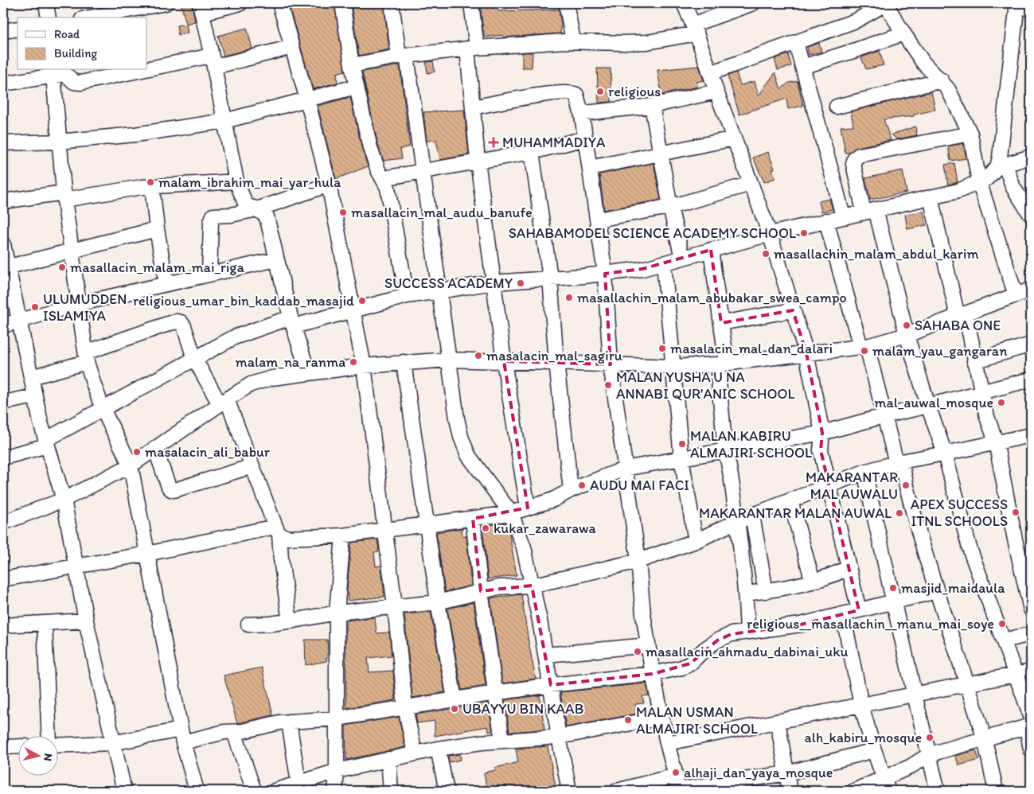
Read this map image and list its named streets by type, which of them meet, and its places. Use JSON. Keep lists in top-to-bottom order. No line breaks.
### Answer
{"places":{"other":["religious","malam_ibrahim_mai_yar_hula","masallacin_mal_audu_banufe","SAHABAMODEL SCIENCE ACADEMY SCHOOL","masallachin_malam_abdul_karim","masallacin_malam_mai_riga","SUCCESS ACADEMY","masallachin_malam_abubakar_swea_campo","religious_umar_bin_kaddab_masajid","ULUMUDDEN ISLAMIYA","SAHABA ONE","masalacin_mal_dan_dalari","malam_yau_gangaran","masalacin_mal_sagiru","malam_na_ranma","MALAN YUSHA'U NA ANNABI QUR'ANIC SCHOOL","mal_auwal_mosque","MALAN KABIRU ALMAJIRI SCHOOL","masalacin_ali_babur","AUDU MAI FACI","MAKARANTAR MAL AUWALU","APEX SUCCESS ITNL SCHOOLS","MAKARANTAR MALAN AUWAL","kukar_zawarawa","masjid_maidaula","religious__masallachin__manu_mai_soye","masallacin_ahmadu_dabinai_uku","UBAYYU BIN KAAB","MALAN USMAN ALMAJIRI SCHOOL","alh_kabiru_mosque","alhaji_dan_yaya_mosque"],"health":["MUHAMMADIYA"]},"legend":["Road","Building"],"north":"right"}
